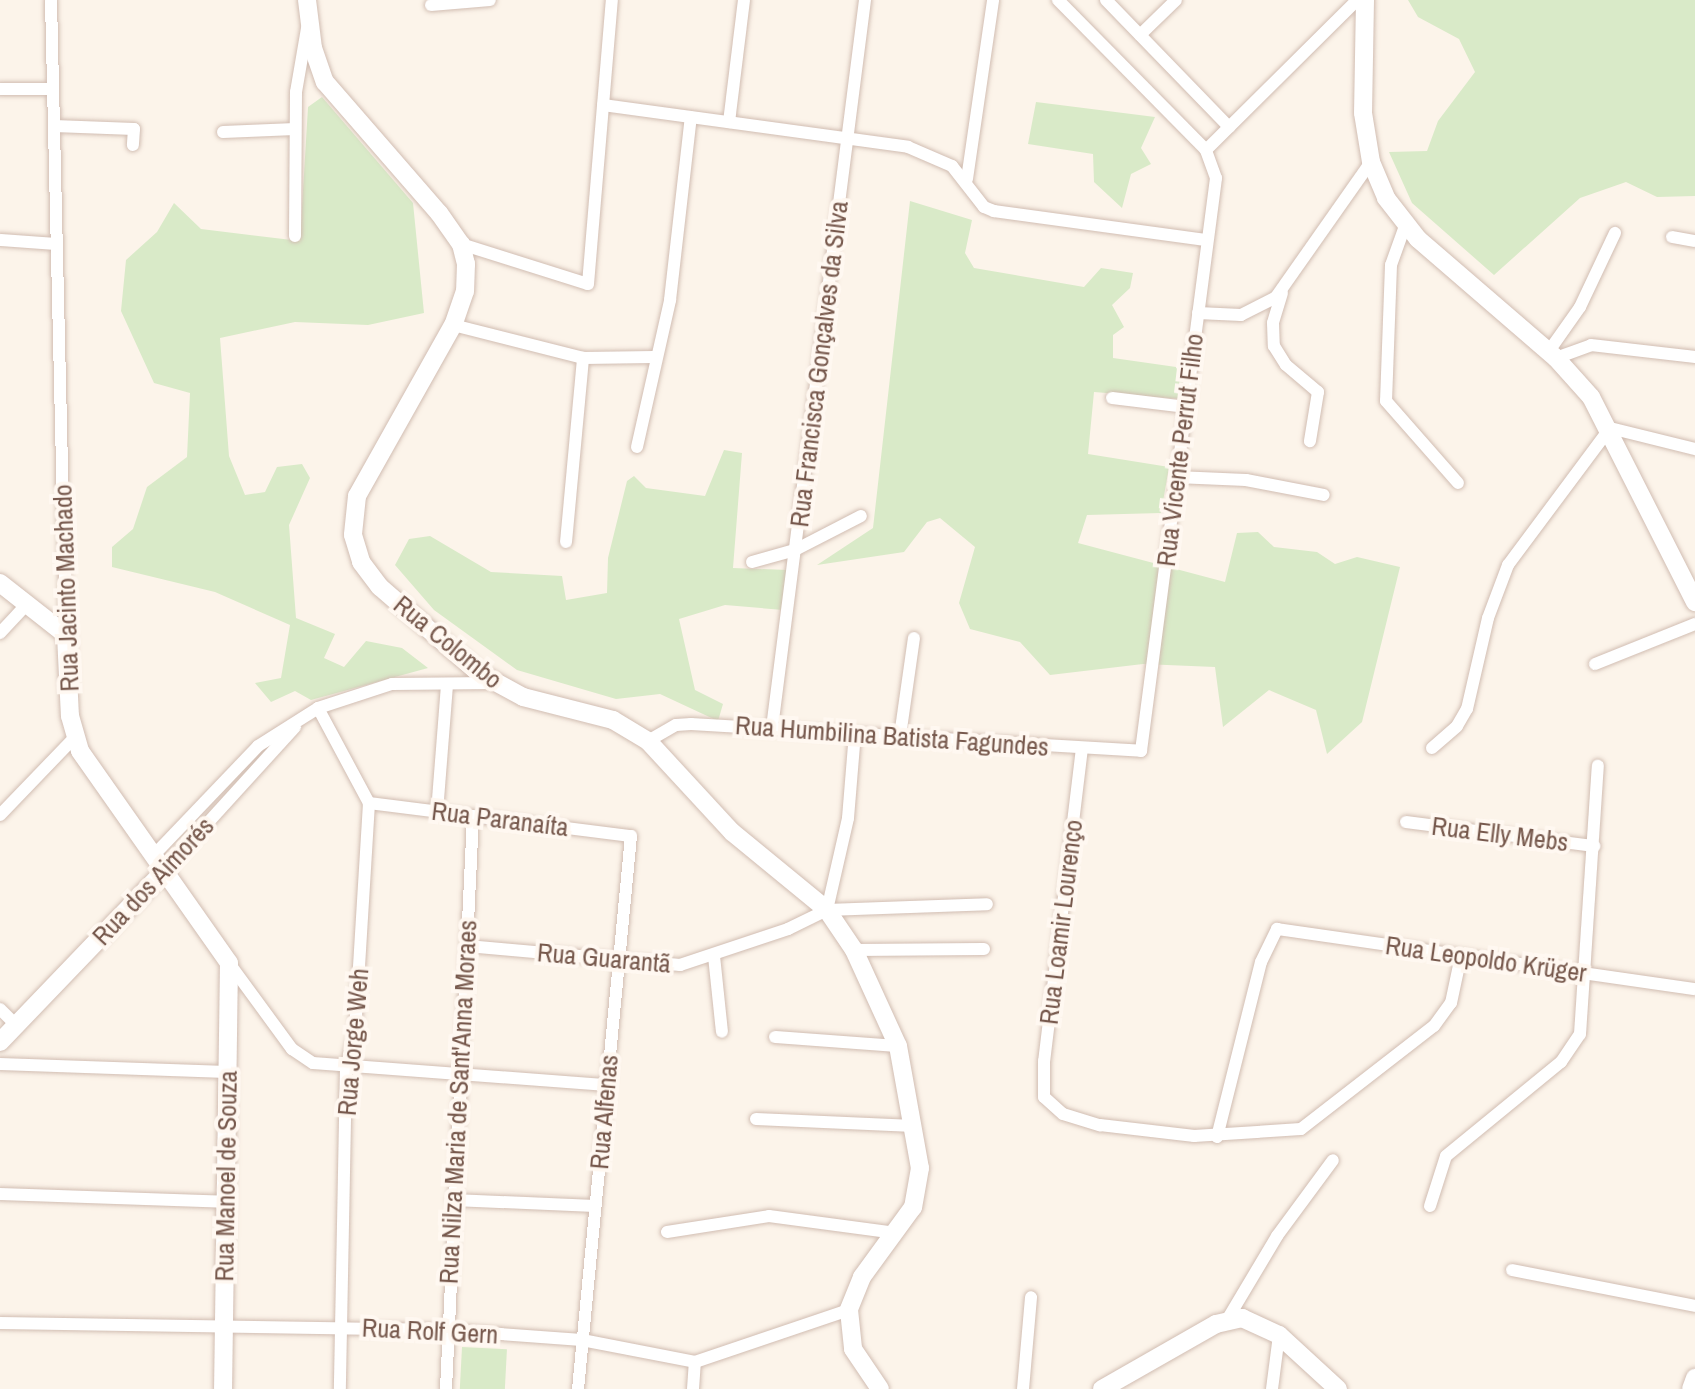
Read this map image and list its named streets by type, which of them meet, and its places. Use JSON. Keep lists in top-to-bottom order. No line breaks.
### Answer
{"streets":{"street":["Rua Francisca Gonçalves da Silva","Rua Vicente Perrut Filho","Rua Jacinto Machado","Rua Colombo","Rua Humbilina Batista Fagundes","Rua Paranaíta","Rua Elly Mebs","Rua dos Aimorés","Rua Loamir Lourenço","Rua Guarantã","Rua Leopoldo Krüger","Rua Jorge Weh","Rua Nilza Maria de Sant'Anna Moraes","Rua Alfenas","Rua Manoel de Souza","Rua Rolf Gern"]},"crossings":[["Rua Francisca Gonçalves da Silva","Rua Humbilina Batista Fagundes"],["Rua Vicente Perrut Filho","Rua Humbilina Batista Fagundes"],["Rua Jacinto Machado","Rua dos Aimorés"],["Rua Jacinto Machado","Rua Jorge Weh"],["Rua Jacinto Machado","Rua Nilza Maria de Sant'Anna Moraes"],["Rua Jacinto Machado","Rua Alfenas"],["Rua Jacinto Machado","Rua Manoel de Souza"],["Rua Colombo","Rua Humbilina Batista Fagundes"],["Rua Colombo","Rua dos Aimorés"],["Rua Colombo","Rua Guarantã"],["Rua Colombo","Rua Rolf Gern"],["Rua Humbilina Batista Fagundes","Rua Loamir Lourenço"],["Rua Paranaíta","Rua Jorge Weh"],["Rua Paranaíta","Rua Nilza Maria de Sant'Anna Moraes"],["Rua Paranaíta","Rua Alfenas"],["Rua Loamir Lourenço","Rua Leopoldo Krüger"],["Rua Guarantã","Rua Nilza Maria de Sant'Anna Moraes"],["Rua Guarantã","Rua Alfenas"],["Rua Jorge Weh","Rua Rolf Gern"],["Rua Nilza Maria de Sant'Anna Moraes","Rua Rolf Gern"],["Rua Alfenas","Rua Rolf Gern"],["Rua Manoel de Souza","Rua Rolf Gern"]]}
